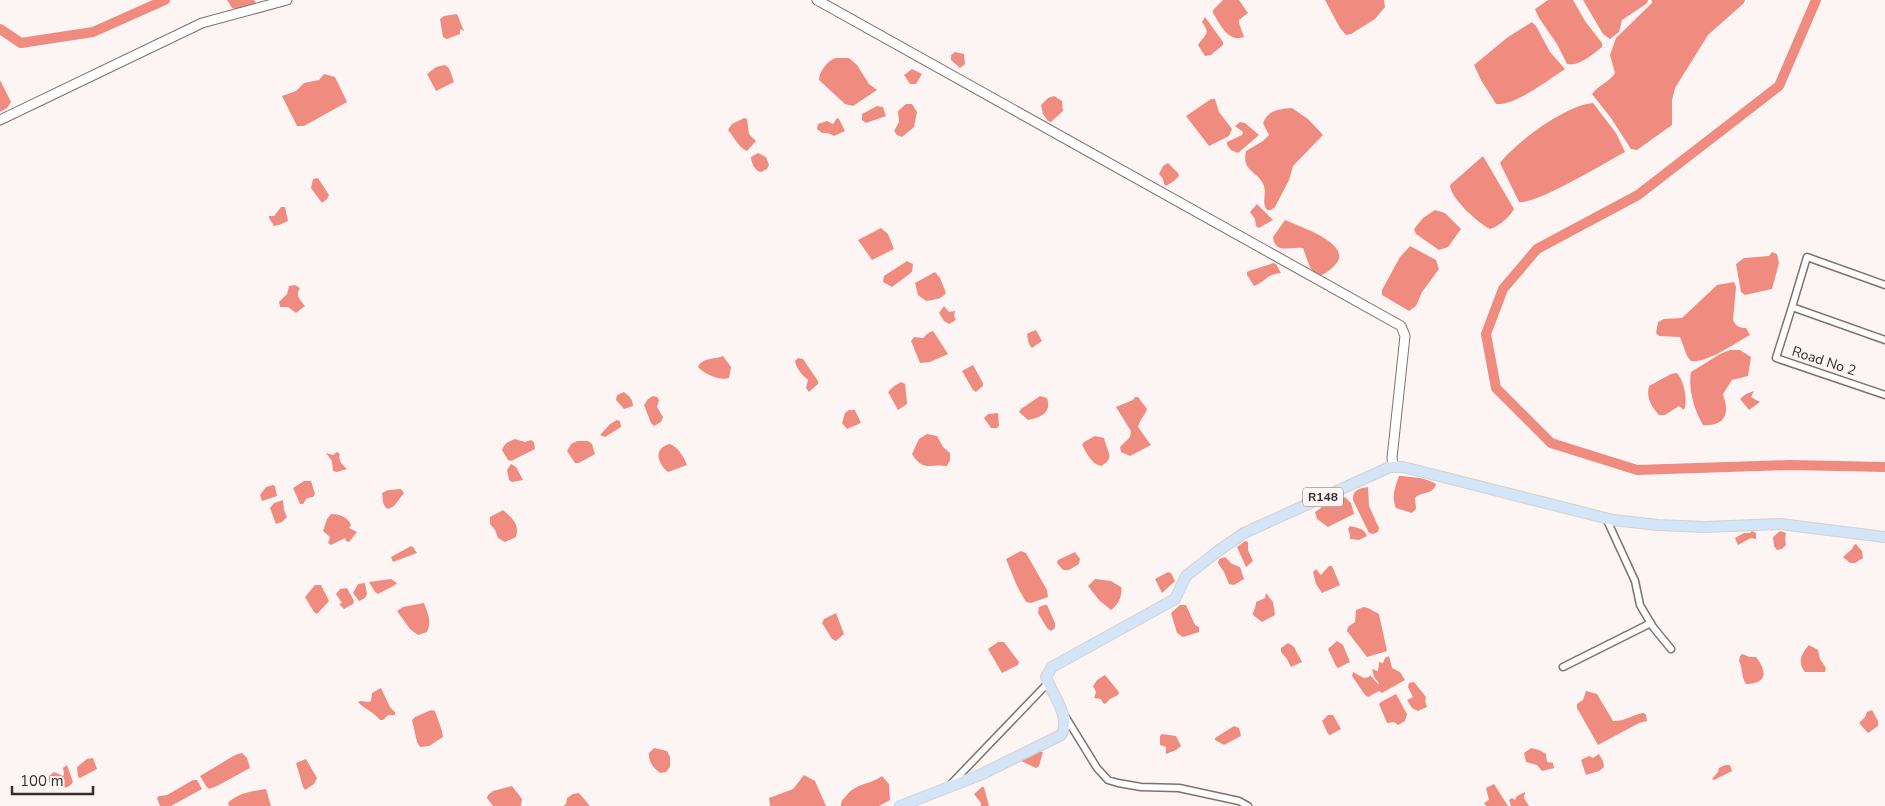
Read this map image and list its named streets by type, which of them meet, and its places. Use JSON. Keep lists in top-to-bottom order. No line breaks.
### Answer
{"streets":{"main road":["R148"],"street":["Road No 2"]},"scale_bar":"100 m"}
